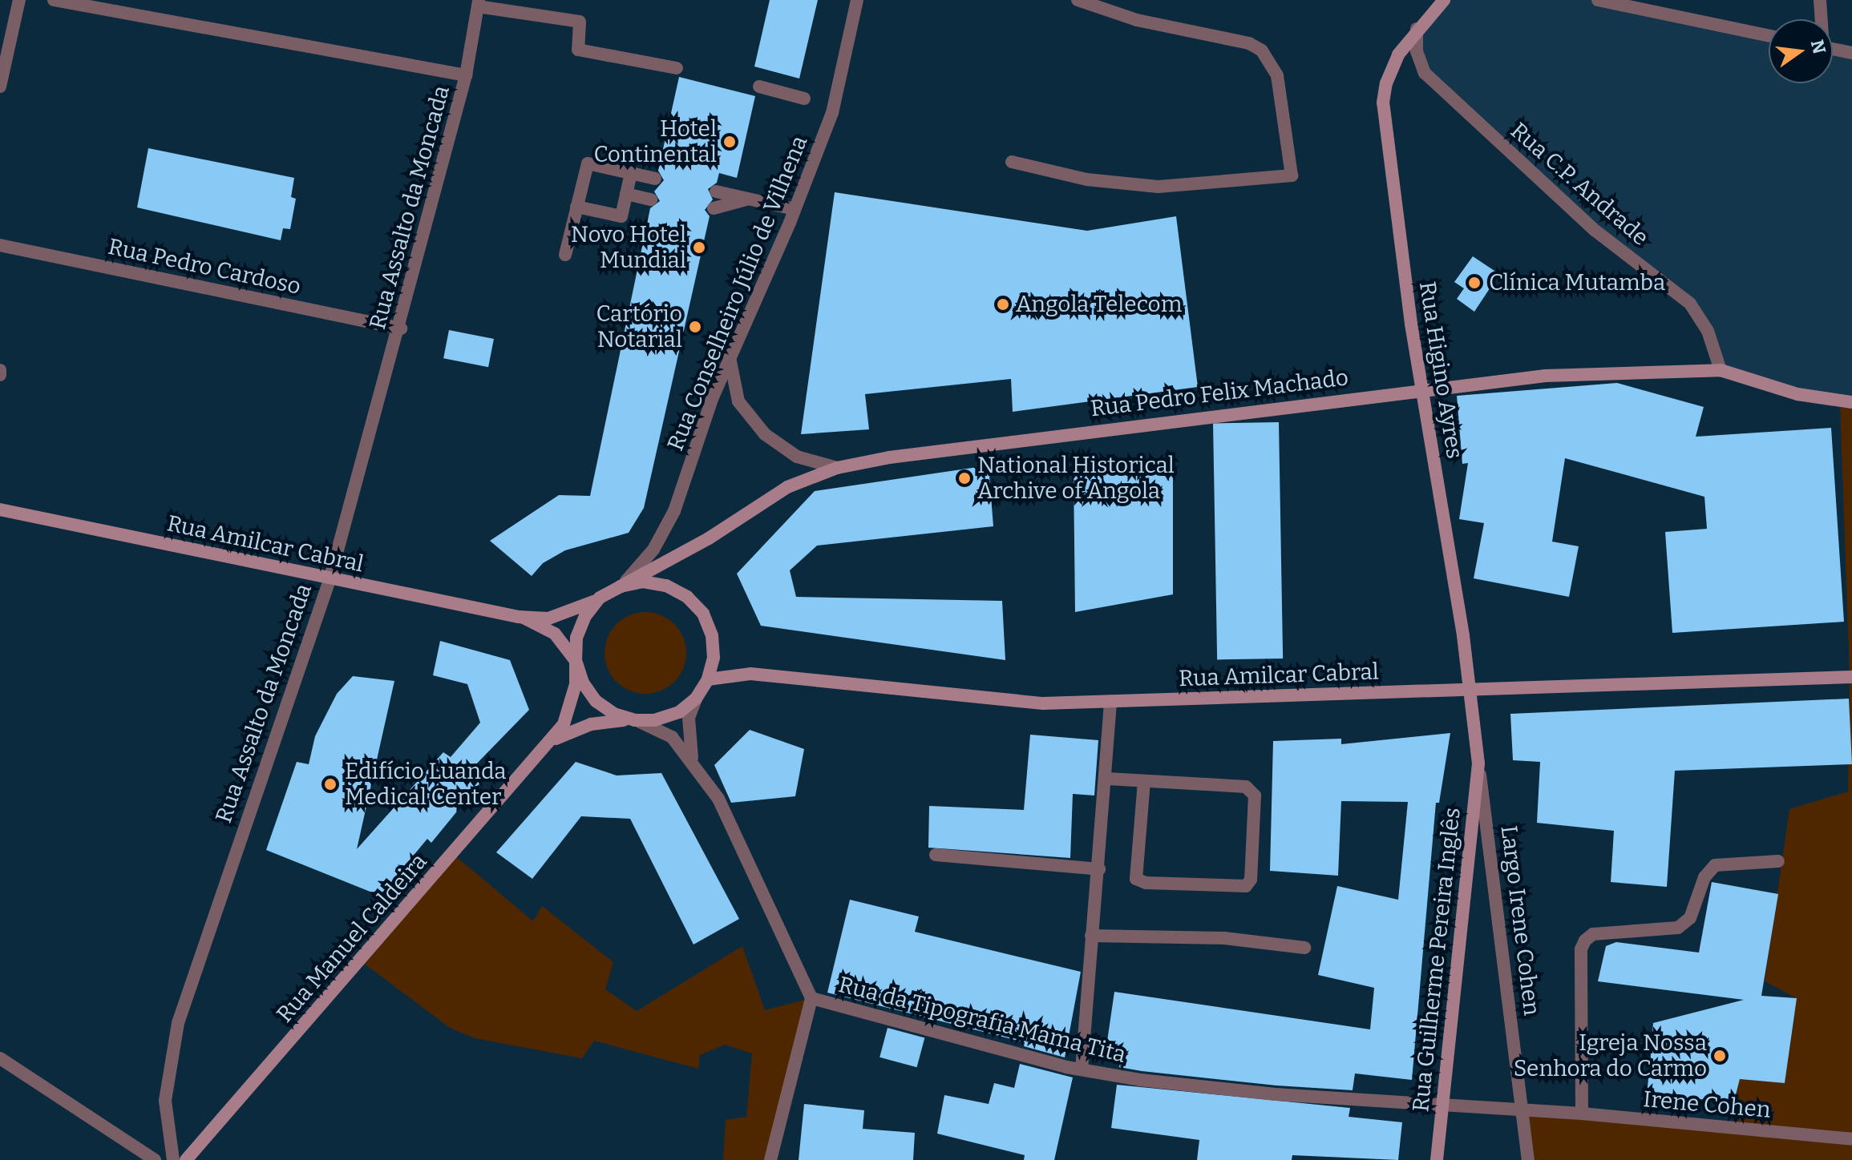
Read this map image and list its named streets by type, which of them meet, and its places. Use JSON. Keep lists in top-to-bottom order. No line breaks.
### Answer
{"streets":{"street":["Rua C.P. Andrade","Rua Assalto da Moncada","Rua Pedro Cardoso","Rua Conselheiro Júlio de Vilhena","Rua Higino Ayres","Rua Pedro Felix Machado","Rua Amilcar Cabral","Largo Irene Cohen","Rua Manuel Caldeira","Rua Guilherme Pereira Inglês","Rua da Tipografia Mama Tita","Irene Cohen"]},"crossings":[["Rua C.P. Andrade","Rua Higino Ayres"],["Rua C.P. Andrade","Rua Pedro Felix Machado"],["Rua Assalto da Moncada","Rua Pedro Cardoso"],["Rua Assalto da Moncada","Rua Amilcar Cabral"],["Rua Conselheiro Júlio de Vilhena","Rua Pedro Felix Machado"],["Rua Conselheiro Júlio de Vilhena","Rua Amilcar Cabral"],["Rua Conselheiro Júlio de Vilhena","Rua Manuel Caldeira"],["Rua Conselheiro Júlio de Vilhena","Rua da Tipografia Mama Tita"],["Rua Higino Ayres","Rua Pedro Felix Machado"],["Rua Higino Ayres","Rua Amilcar Cabral"],["Rua Higino Ayres","Largo Irene Cohen"],["Rua Higino Ayres","Rua Guilherme Pereira Inglês"],["Rua Pedro Felix Machado","Rua Amilcar Cabral"],["Rua Pedro Felix Machado","Rua Manuel Caldeira"],["Rua Pedro Felix Machado","Rua da Tipografia Mama Tita"],["Rua Amilcar Cabral","Rua Manuel Caldeira"],["Rua Amilcar Cabral","Rua da Tipografia Mama Tita"],["Largo Irene Cohen","Rua Guilherme Pereira Inglês"],["Largo Irene Cohen","Irene Cohen"],["Rua Manuel Caldeira","Rua da Tipografia Mama Tita"],["Rua Guilherme Pereira Inglês","Rua da Tipografia Mama Tita"],["Rua Guilherme Pereira Inglês","Irene Cohen"],["Rua da Tipografia Mama Tita","Irene Cohen"]],"places":["Hotel Continental","Novo Hotel Mundial","Clínica Mutamba","Angola Telecom","Cartório Notarial","National Historical Archive of Angola","Edifício Luanda Medical Center","Igreja Nossa Senhora do Carmo"],"north":"right"}
